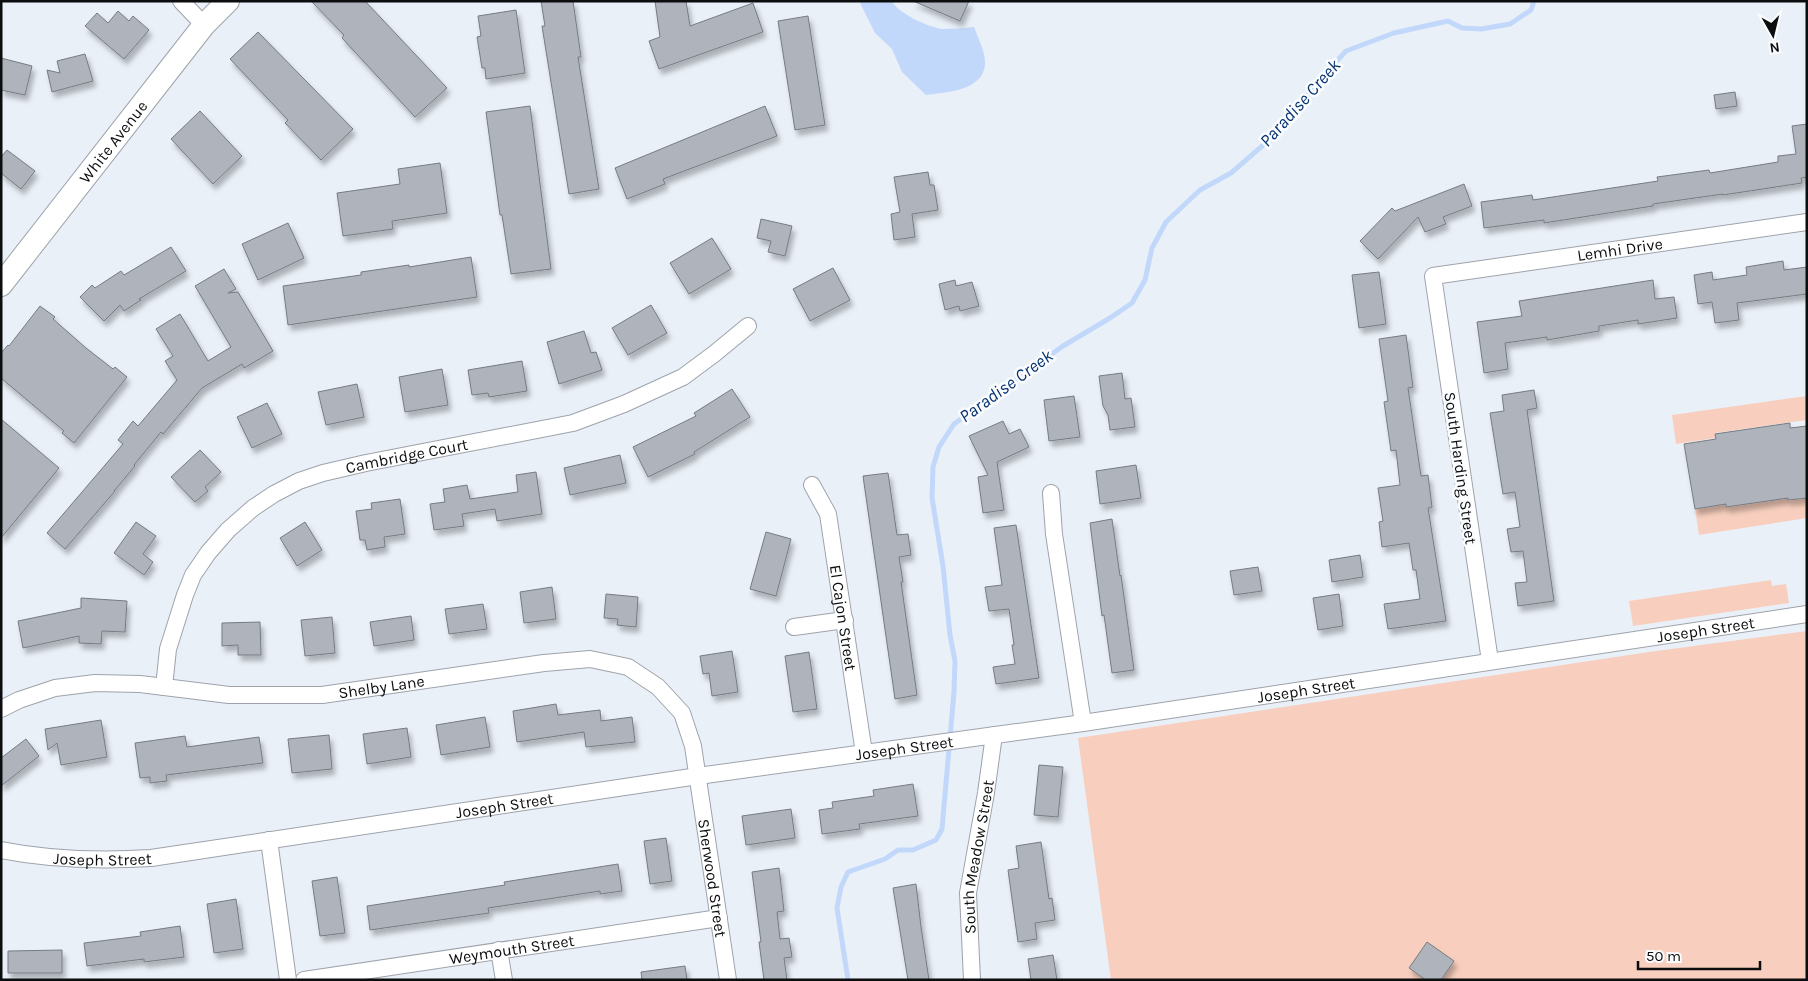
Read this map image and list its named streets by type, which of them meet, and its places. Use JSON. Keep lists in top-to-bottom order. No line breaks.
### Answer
{"streets":{"street":["White Avenue","Lemhi Drive","Cambridge Court","South Harding Street","El Cajon Street","Joseph Street","Shelby Lane","South Meadow Street","Sherwood Street","Weymouth Street"]},"crossings":[["Lemhi Drive","South Harding Street"],["Cambridge Court","Shelby Lane"],["South Harding Street","Joseph Street"],["El Cajon Street","Joseph Street"],["Joseph Street","Shelby Lane"],["Joseph Street","South Meadow Street"],["Joseph Street","Sherwood Street"],["Shelby Lane","Sherwood Street"],["Sherwood Street","Weymouth Street"]],"water":["Paradise Creek"],"scale_bar":"50 m","north":"bottom"}
